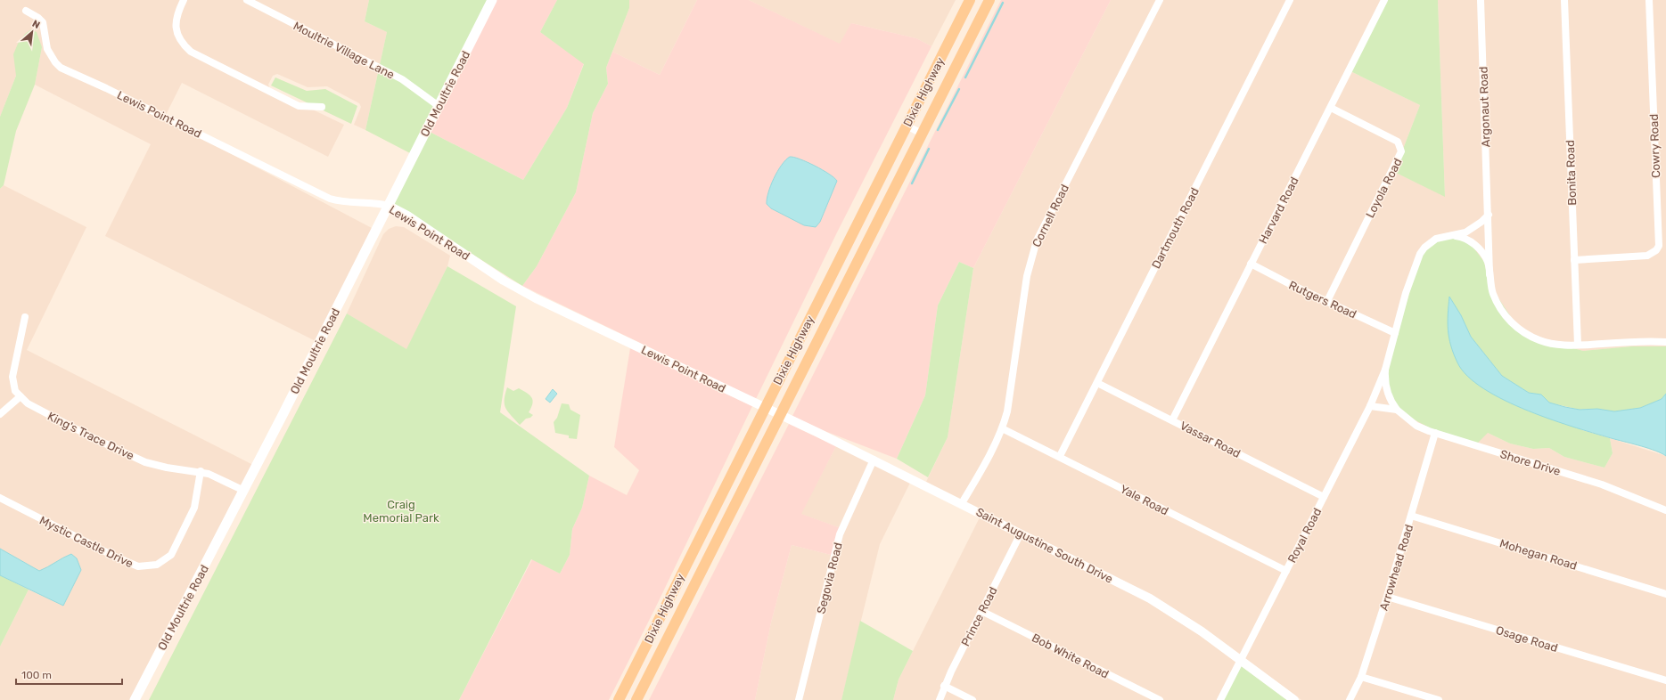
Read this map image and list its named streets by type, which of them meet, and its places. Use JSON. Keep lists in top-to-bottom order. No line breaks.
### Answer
{"streets":{"main road":["Dixie Highway","Old Moultrie Road"],"street":["Moultrie Village Lane","Argonaut Road","Lewis Point Road","Cowry Road","Bonita Road","Loyola Road","Harvard Road","Cornell Road","Dartmouth Road","Rutgers Road","King's Trace Drive","Vassar Road","Shore Drive","Yale Road","Royal Road","Mystic Castle Drive","Saint Augustine South Drive","Mohegan Road","Arrowhead Road","Segovia Road","Prince Road","Osage Road","Bob White Road"]},"crossings":[["Moultrie Village Lane","Old Moultrie Road"],["Dixie Highway","Lewis Point Road"],["Dixie Highway","Saint Augustine South Drive"],["Old Moultrie Road","Lewis Point Road"],["Old Moultrie Road","King's Trace Drive"],["Argonaut Road","Shore Drive"],["Lewis Point Road","Saint Augustine South Drive"],["Cowry Road","Bonita Road"],["Loyola Road","Harvard Road"],["Loyola Road","Rutgers Road"],["Harvard Road","Rutgers Road"],["Harvard Road","Vassar Road"],["Cornell Road","Yale Road"],["Cornell Road","Saint Augustine South Drive"],["Dartmouth Road","Vassar Road"],["Dartmouth Road","Yale Road"],["Rutgers Road","Shore Drive"],["King's Trace Drive","Mystic Castle Drive"],["Vassar Road","Royal Road"],["Shore Drive","Royal Road"],["Shore Drive","Arrowhead Road"],["Yale Road","Royal Road"],["Royal Road","Saint Augustine South Drive"],["Saint Augustine South Drive","Segovia Road"],["Saint Augustine South Drive","Prince Road"],["Mohegan Road","Arrowhead Road"],["Arrowhead Road","Osage Road"],["Prince Road","Bob White Road"]],"parks":["Craig Memorial Park"],"scale_bar":"100 m","north":"top right"}
